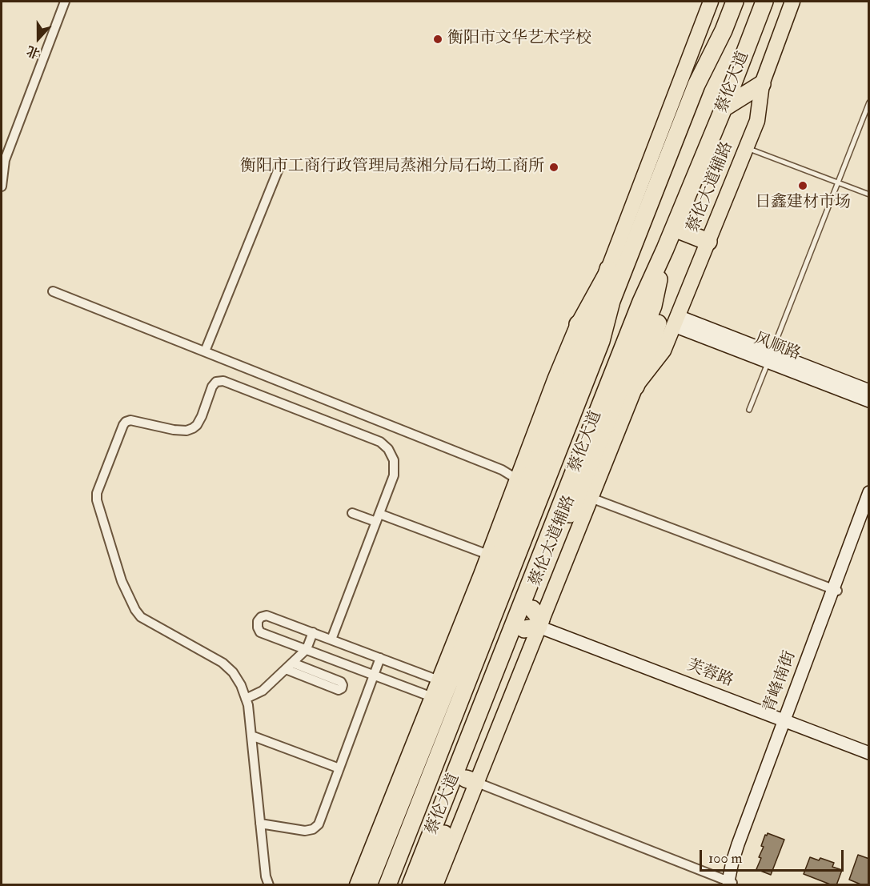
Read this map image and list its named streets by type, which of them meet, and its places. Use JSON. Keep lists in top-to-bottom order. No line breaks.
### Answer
{"streets":{"highway":["蔡伦大道"],"main road":["蔡伦大道辅路"],"street":["风顺路","芙蓉路","青峰南街"]},"crossings":[["蔡伦大道辅路","风顺路"],["芙蓉路","青峰南街"]],"places":["衡阳市文华艺术学校","衡阳市工商行政管理局蒸湘分局石坳工商所","日鑫建材市场"],"scale_bar":"100 m","north":"bottom"}
